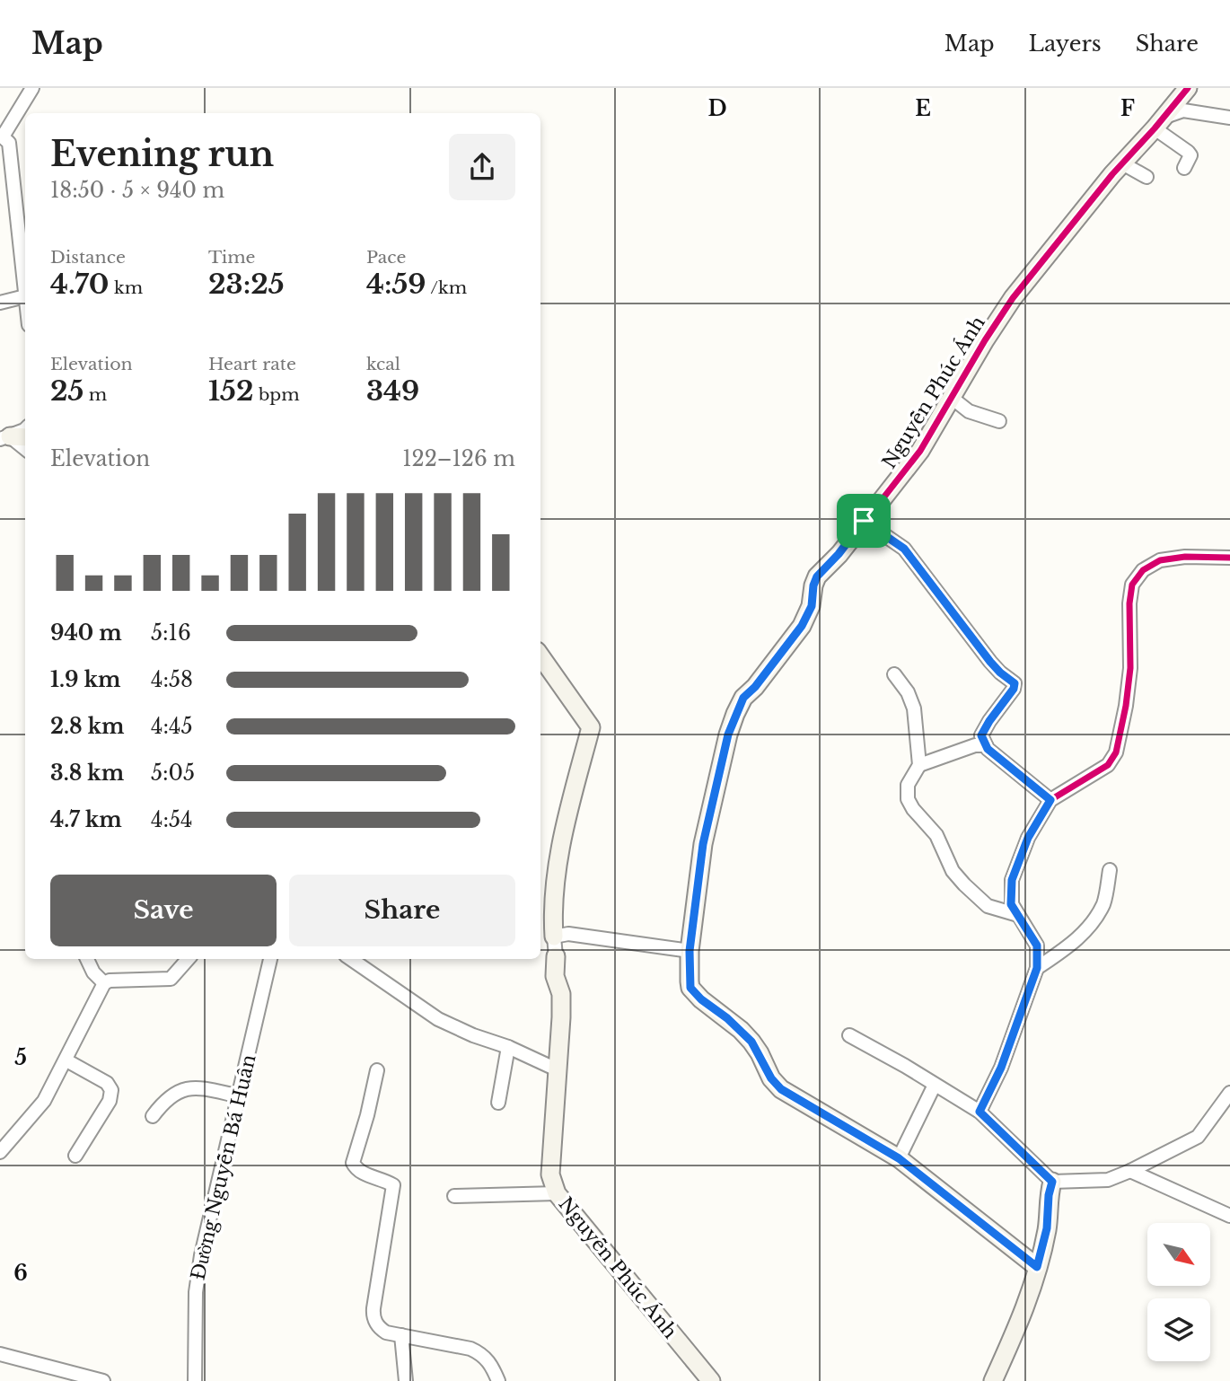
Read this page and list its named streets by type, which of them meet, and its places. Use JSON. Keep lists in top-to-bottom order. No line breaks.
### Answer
{"streets":{"street":["Nguyễn Phúc Ánh","Đường Nguyễn Bá Huân"]},"north":"bottom right","page":{"header":"Map","nav":["Map","Layers","Share"],"heading":["Evening run","18:50 · 5 × 940 m"],"stats":[["Distance","4.70 km"],["Time","23:25"],["Pace","4:59 /km"],["Elevation","25 m"],["Heart rate","152 bpm"],["kcal","349"]],"chart":["Elevation","122–126 m"],"list":[{"name":"940 m","note":"5:16"},{"name":"1.9 km","note":"4:58"},{"name":"2.8 km","note":"4:45"},{"name":"3.8 km","note":"5:05"},{"name":"4.7 km","note":"4:54"}],"buttons":["Save","Share"]},"grid":{"columns":["D","E","F"],"rows":["5","6"]}}
